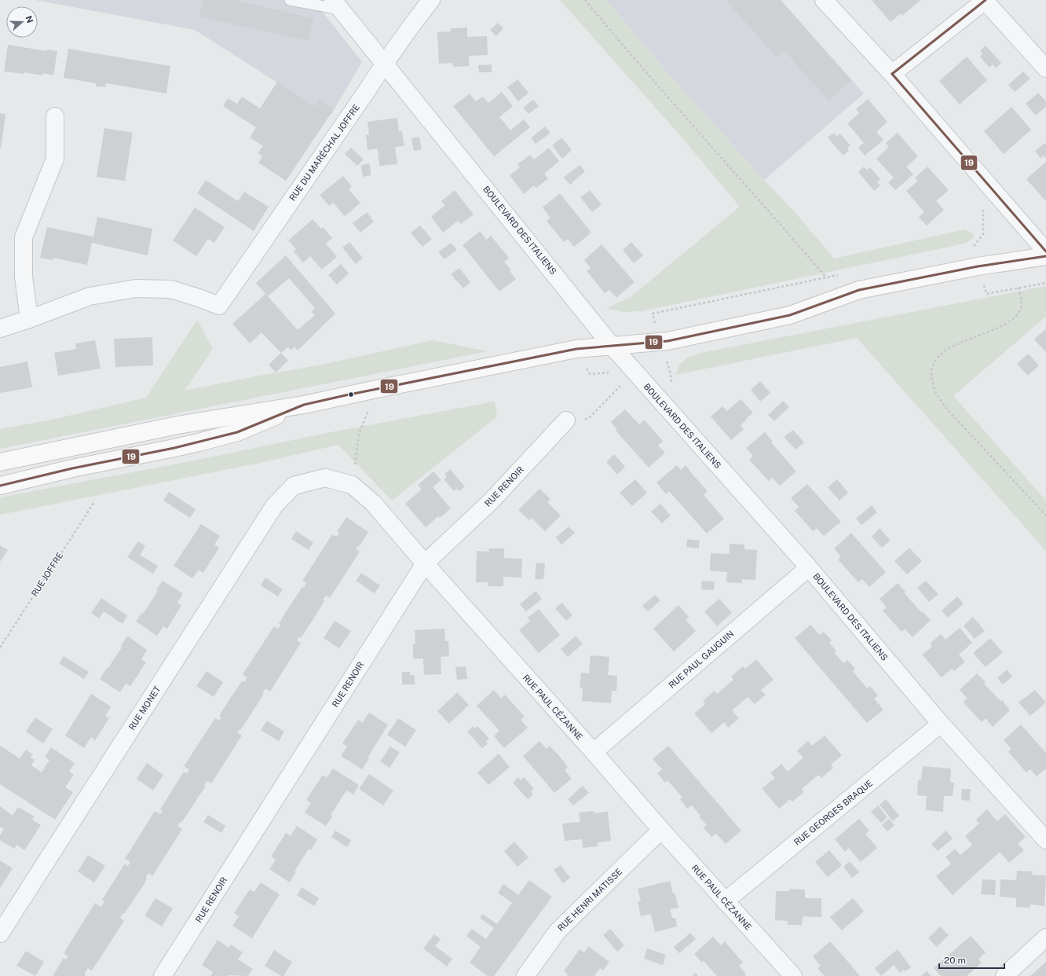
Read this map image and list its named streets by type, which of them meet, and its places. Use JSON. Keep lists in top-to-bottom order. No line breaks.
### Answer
{"streets":{"street":["RUE DU MARÉCHAL JOFFRE","BOULEVARD DES ITALIENS","RUE RENOIR","RUE PAUL GAUGUIN","RUE PAUL CÉZANNE","RUE MONET","RUE GEORGES BRAQUE","RUE HENRI MATISSE"],"path":["RUE JOFFRE"]},"crossings":[["RUE DU MARÉCHAL JOFFRE","BOULEVARD DES ITALIENS"],["BOULEVARD DES ITALIENS","RUE PAUL GAUGUIN"],["BOULEVARD DES ITALIENS","RUE GEORGES BRAQUE"],["RUE RENOIR","RUE PAUL CÉZANNE"],["RUE PAUL GAUGUIN","RUE PAUL CÉZANNE"],["RUE PAUL CÉZANNE","RUE MONET"],["RUE PAUL CÉZANNE","RUE GEORGES BRAQUE"],["RUE PAUL CÉZANNE","RUE HENRI MATISSE"]],"lines":["transit line 19"],"scale_bar":"20 m","north":"right"}
